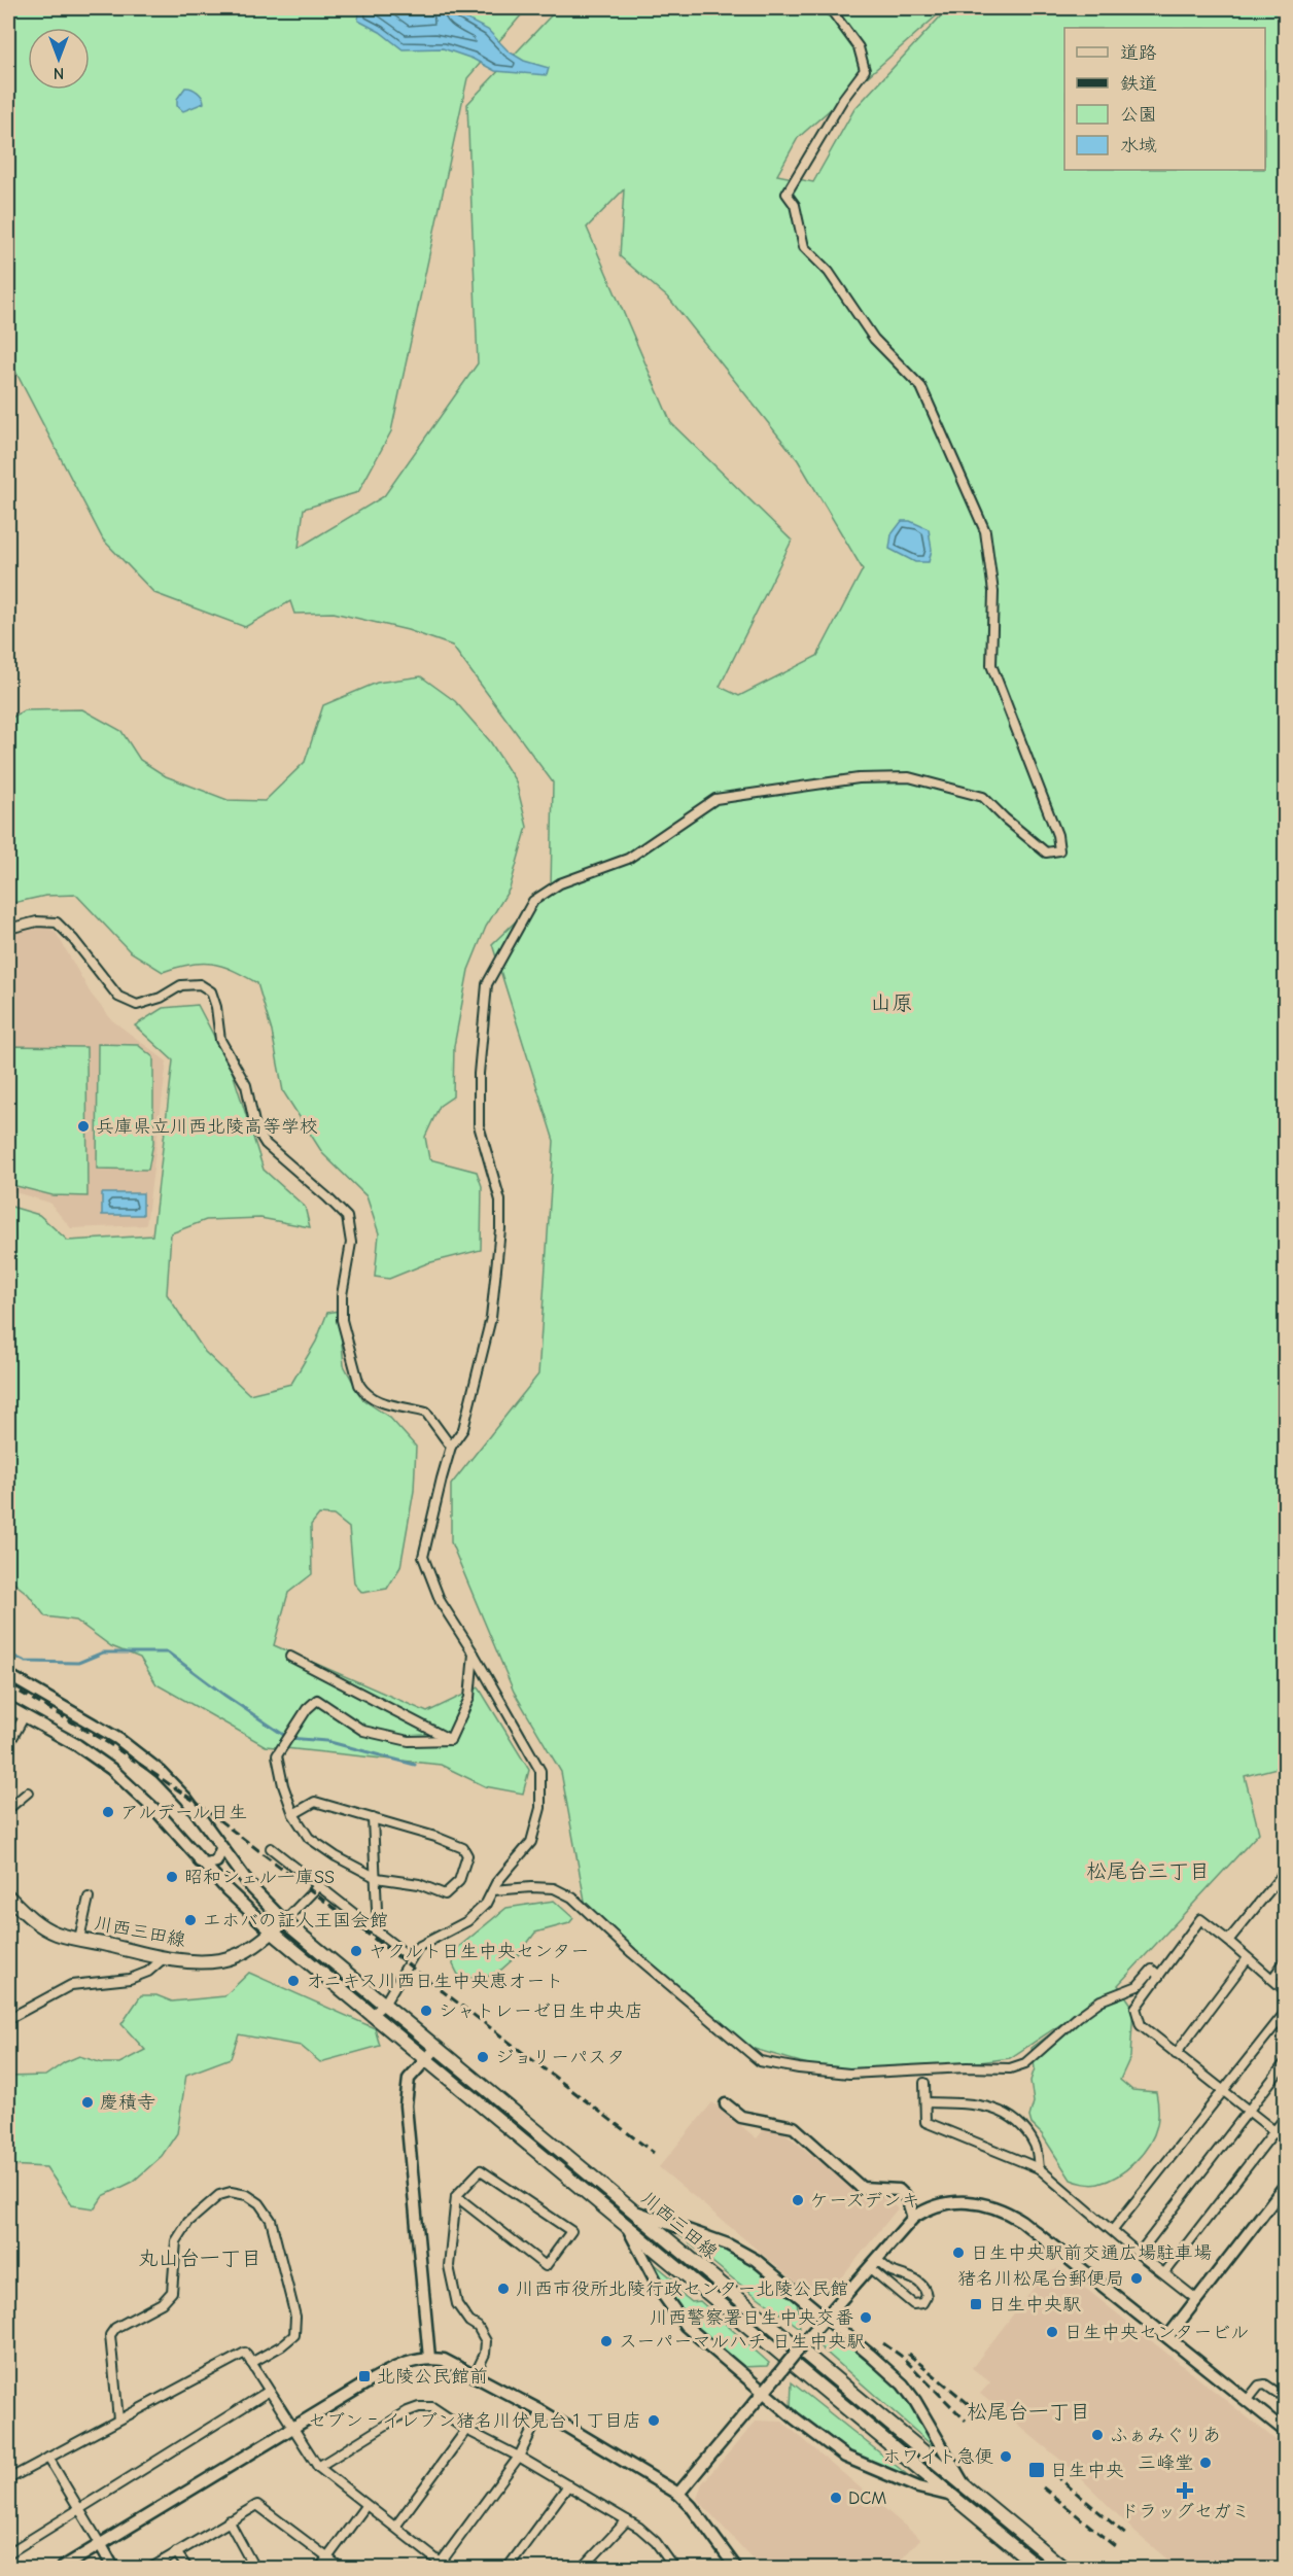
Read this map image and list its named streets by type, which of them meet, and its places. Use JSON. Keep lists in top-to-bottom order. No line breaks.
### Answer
{"streets":{"main road":["川西三田線"]},"districts":["山原","松尾台三丁目","丸山台一丁目","松尾台一丁目"],"places":{"other":["兵庫県立川西北陵高等学校","アルデール日生","昭和シェル一庫SS","エホバの証人王国会館","ヤクルト日生中央センター","オニキス川西日生中央恵オート","シャトレーゼ日生中央店","ジョリーパスタ","慶積寺","ケーズデンキ","日生中央駅前交通広場駐車場","猪名川松尾台郵便局","川西市役所北陵行政センター北陵公民館","川西警察署日生中央交番","日生中央センタービル","スーパーマルハチ 日生中央駅","セブン‐イレブン猪名川伏見台１丁目店","ふぁみぐりあ","ホワイト急便","三峰堂","DCM"],"transit":["日生中央駅","北陵公民館前","日生中央"],"health":["ドラッグセガミ"]},"legend":["道路","鉄道","公園","水域"],"north":"bottom"}
